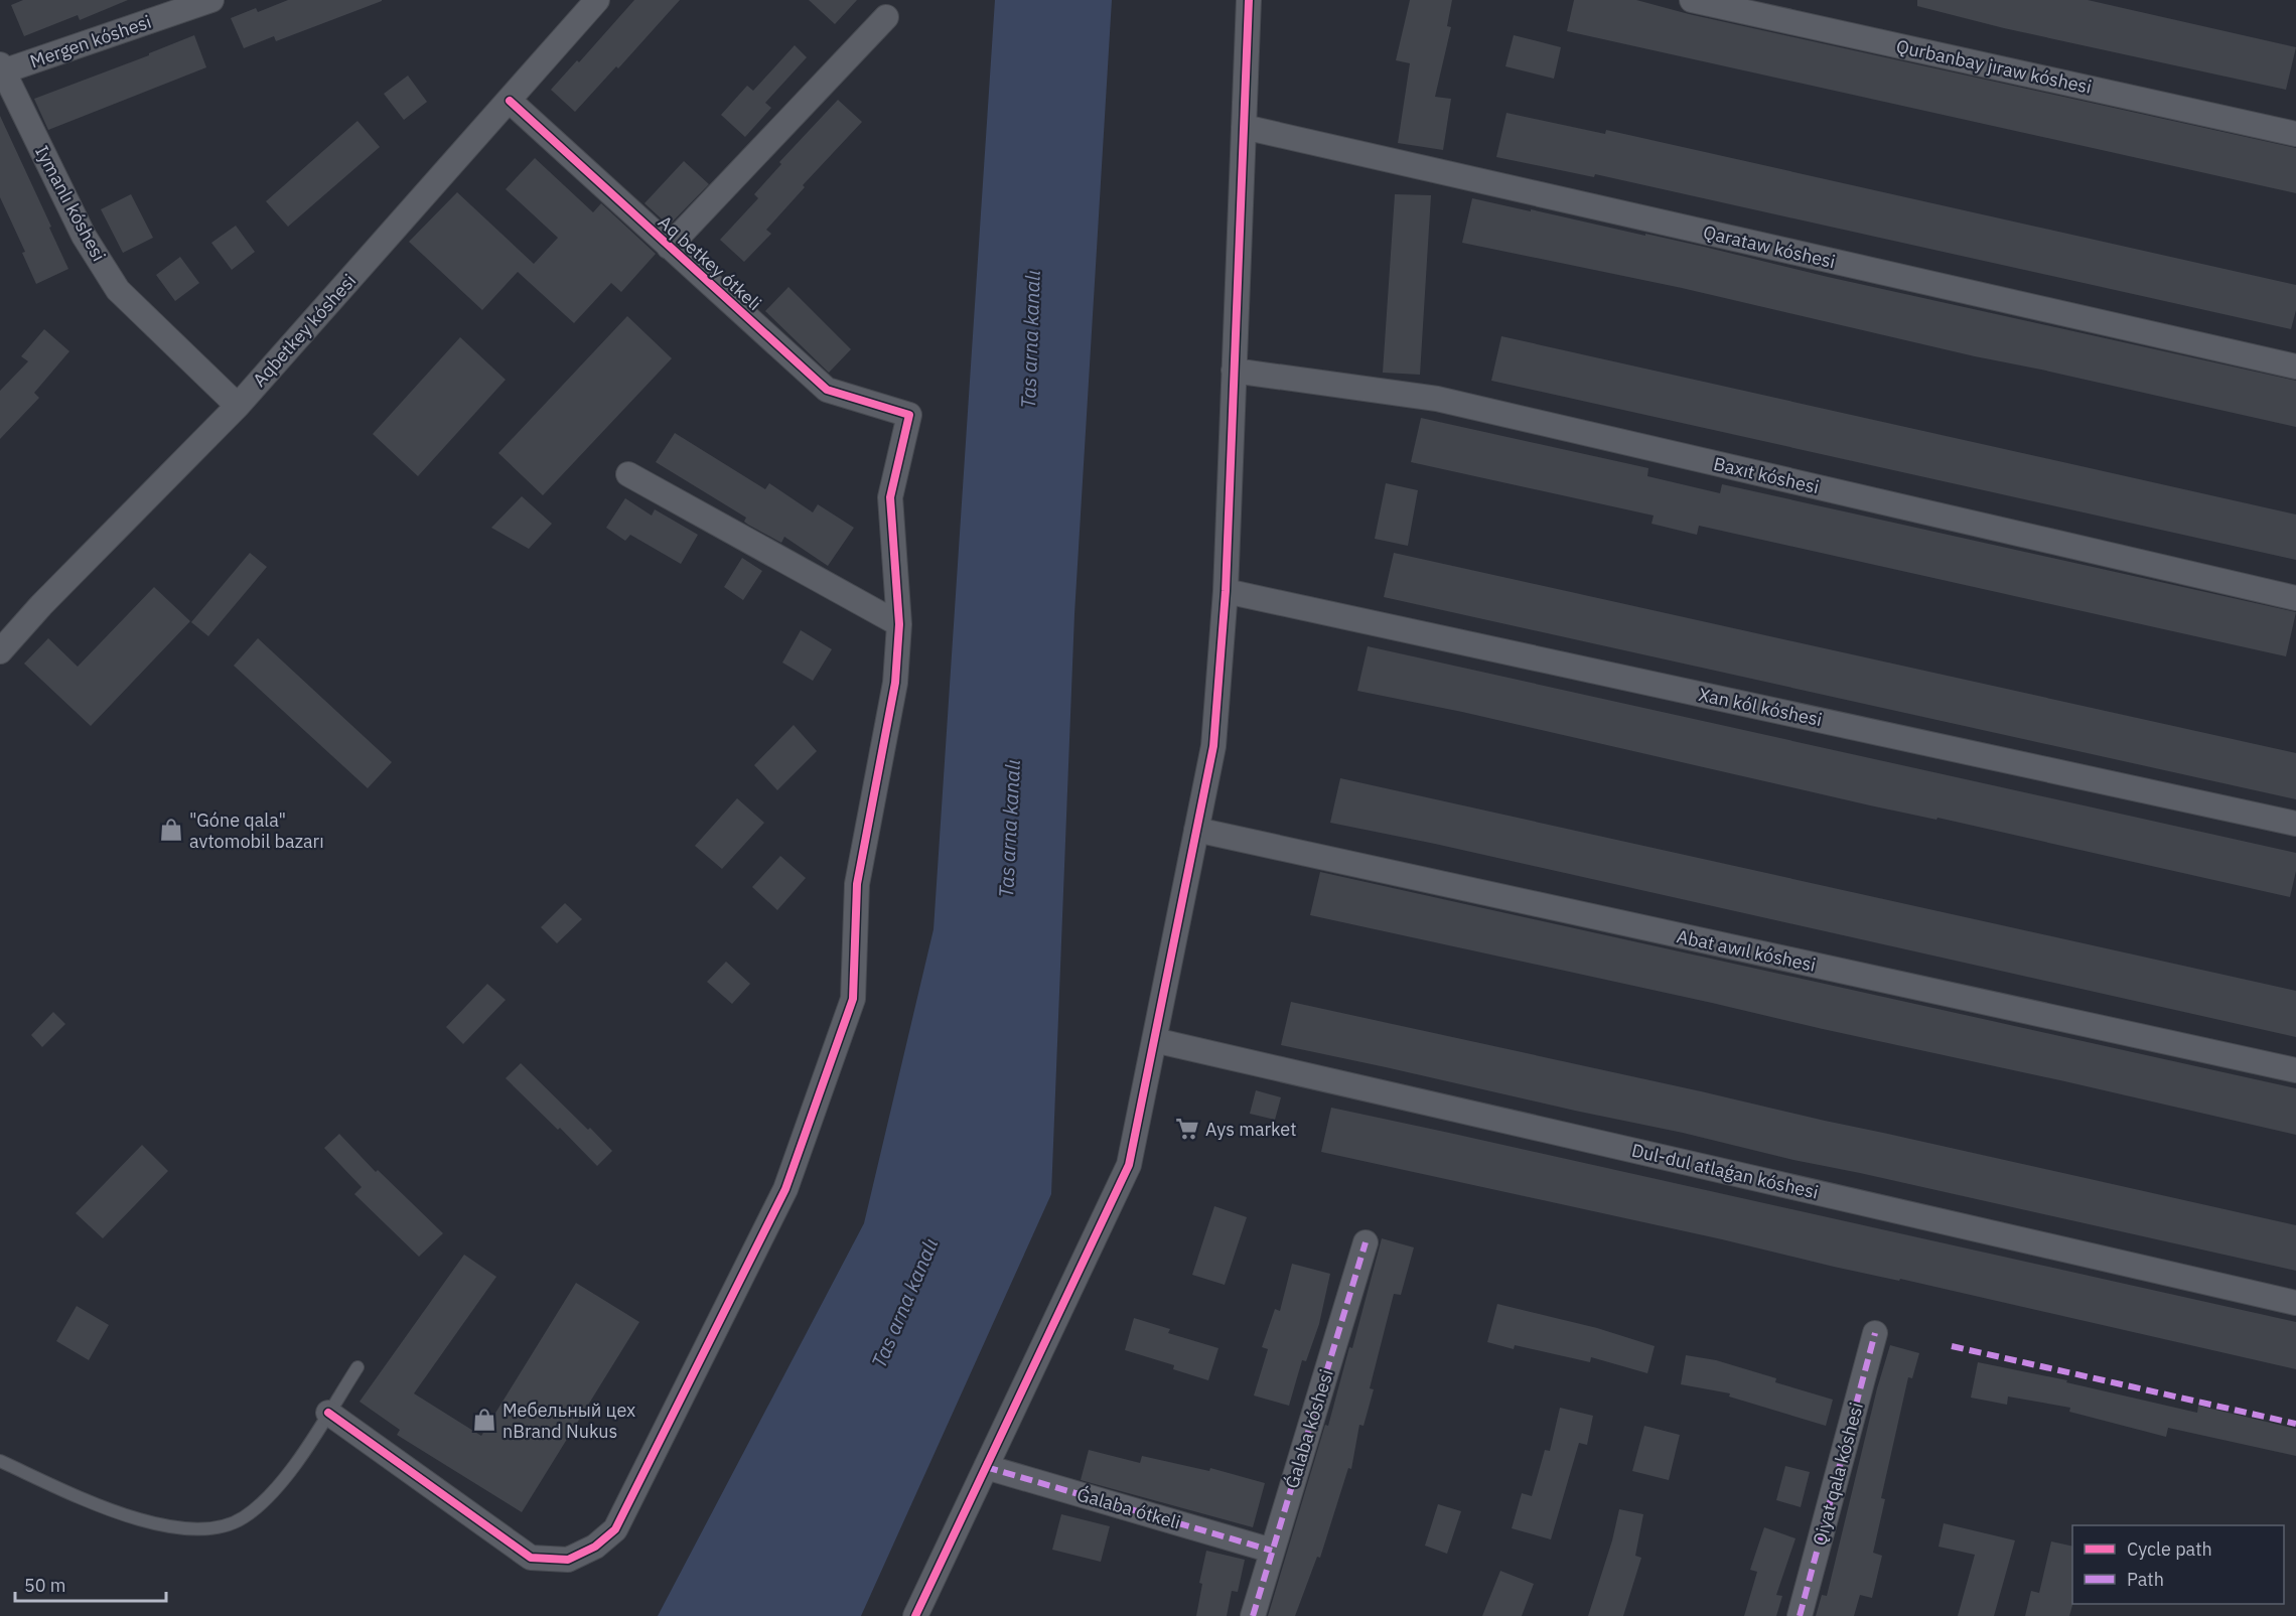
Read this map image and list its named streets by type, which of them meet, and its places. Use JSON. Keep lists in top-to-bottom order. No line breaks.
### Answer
{"streets":{"street":["Mergen kóshesi","Qurbanbay jıraw kóshesi","Iymanlı kóshesi","Qarataw kóshesi","Aq betkey ótkeli","Aqbetkey kóshesi","Baxıt kóshesi","Xan kól kóshesi","Abat awıl kóshesi","Dul-dul atlaǵan kóshesi","Ǵalaba kóshesi","Qiyat qala kóshesi","Ǵalaba ótkeli"]},"crossings":[["Mergen kóshesi","Iymanlı kóshesi"],["Iymanlı kóshesi","Aqbetkey kóshesi"],["Aq betkey ótkeli","Aqbetkey kóshesi"],["Ǵalaba kóshesi","Ǵalaba ótkeli"]],"water":["Tas arna kanalı"],"places":{"shop":["\"Góne qala\" avtomobil bazarı","Мебельный цех nBrand Nukus"],"supermarket":["Ays market"]},"legend":["Cycle path","Path"],"scale_bar":"50 m"}
